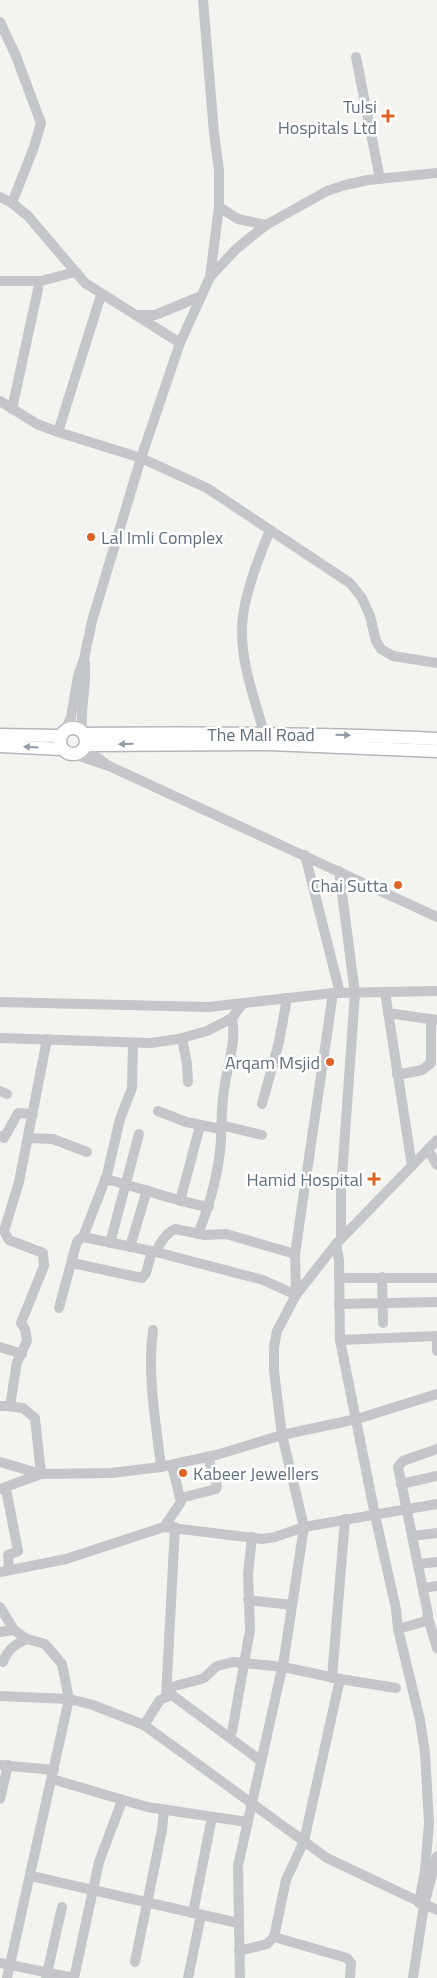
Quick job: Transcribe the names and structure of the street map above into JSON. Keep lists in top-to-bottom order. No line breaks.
{"streets":{"main road":["The Mall Road"]},"places":{"health":["Tulsi Hospitals Ltd","Hamid Hospital"],"other":["Lal Imli Complex","Chai Sutta","Arqam Msjid","Kabeer Jewellers"]}}
